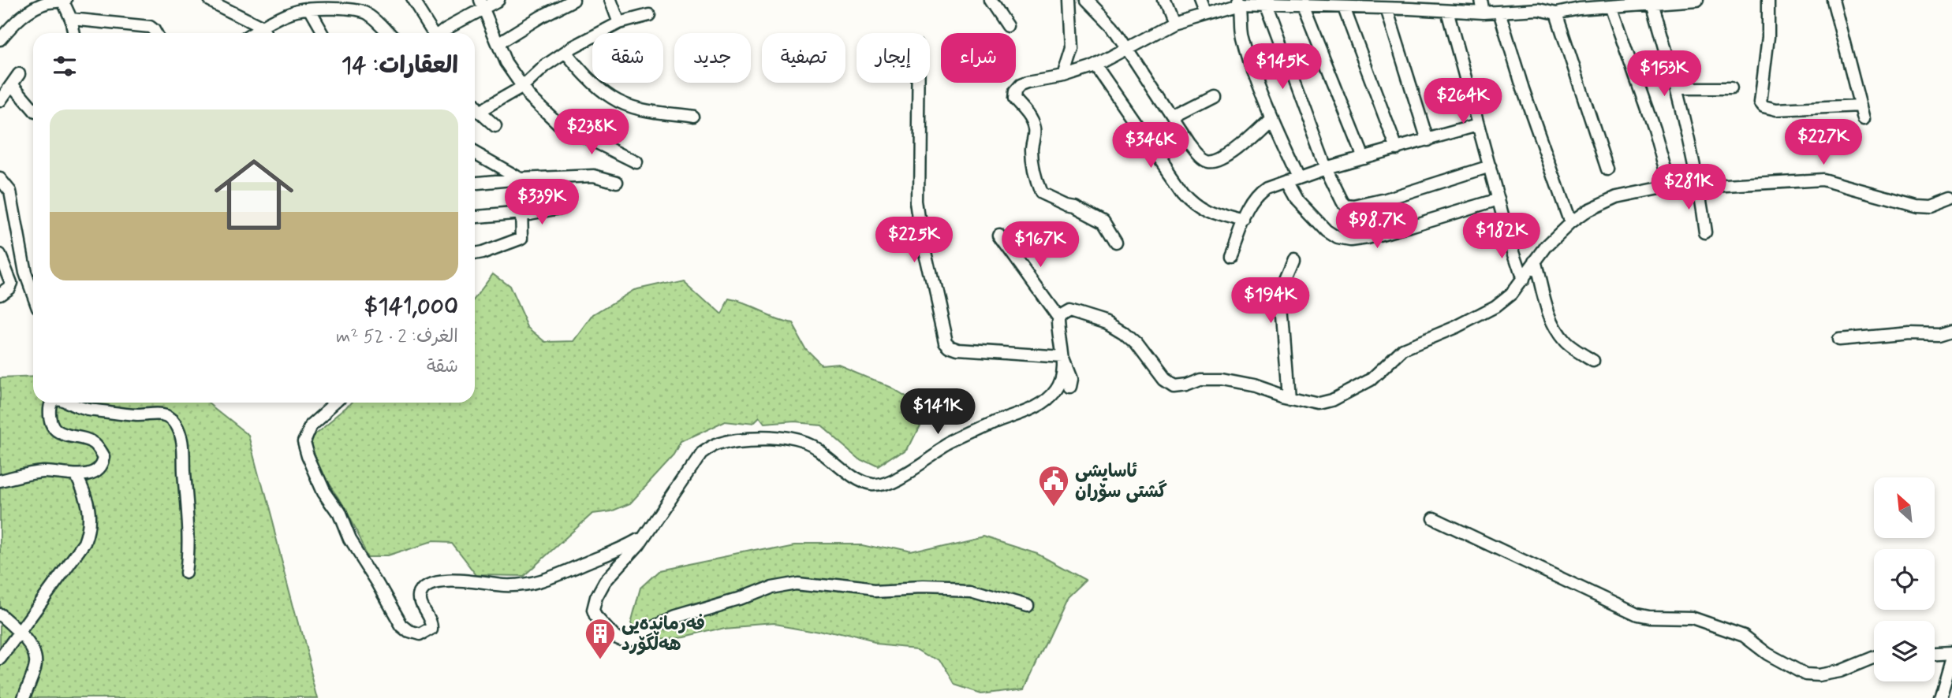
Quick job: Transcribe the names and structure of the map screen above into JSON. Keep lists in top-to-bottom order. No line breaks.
{"places":{"public building":["ئاسایشی گشتی سۆران"],"building":["فەرماندەیی هەڵگۆرد"]},"north":"top left","page":{"chip":["شراء","إيجار","تصفية","جديد","شقة"],"heading":"العقارات: 14","price":["$145K","$153K","$264K","$238K","$227K","$346K","$281K","$339K","$98.7K","$182K","$225K","$167K","$194K","$141K"],"list":[{"name":"$141,000","note":"الغرف: 2 · 52 m² · شقة"}]}}
